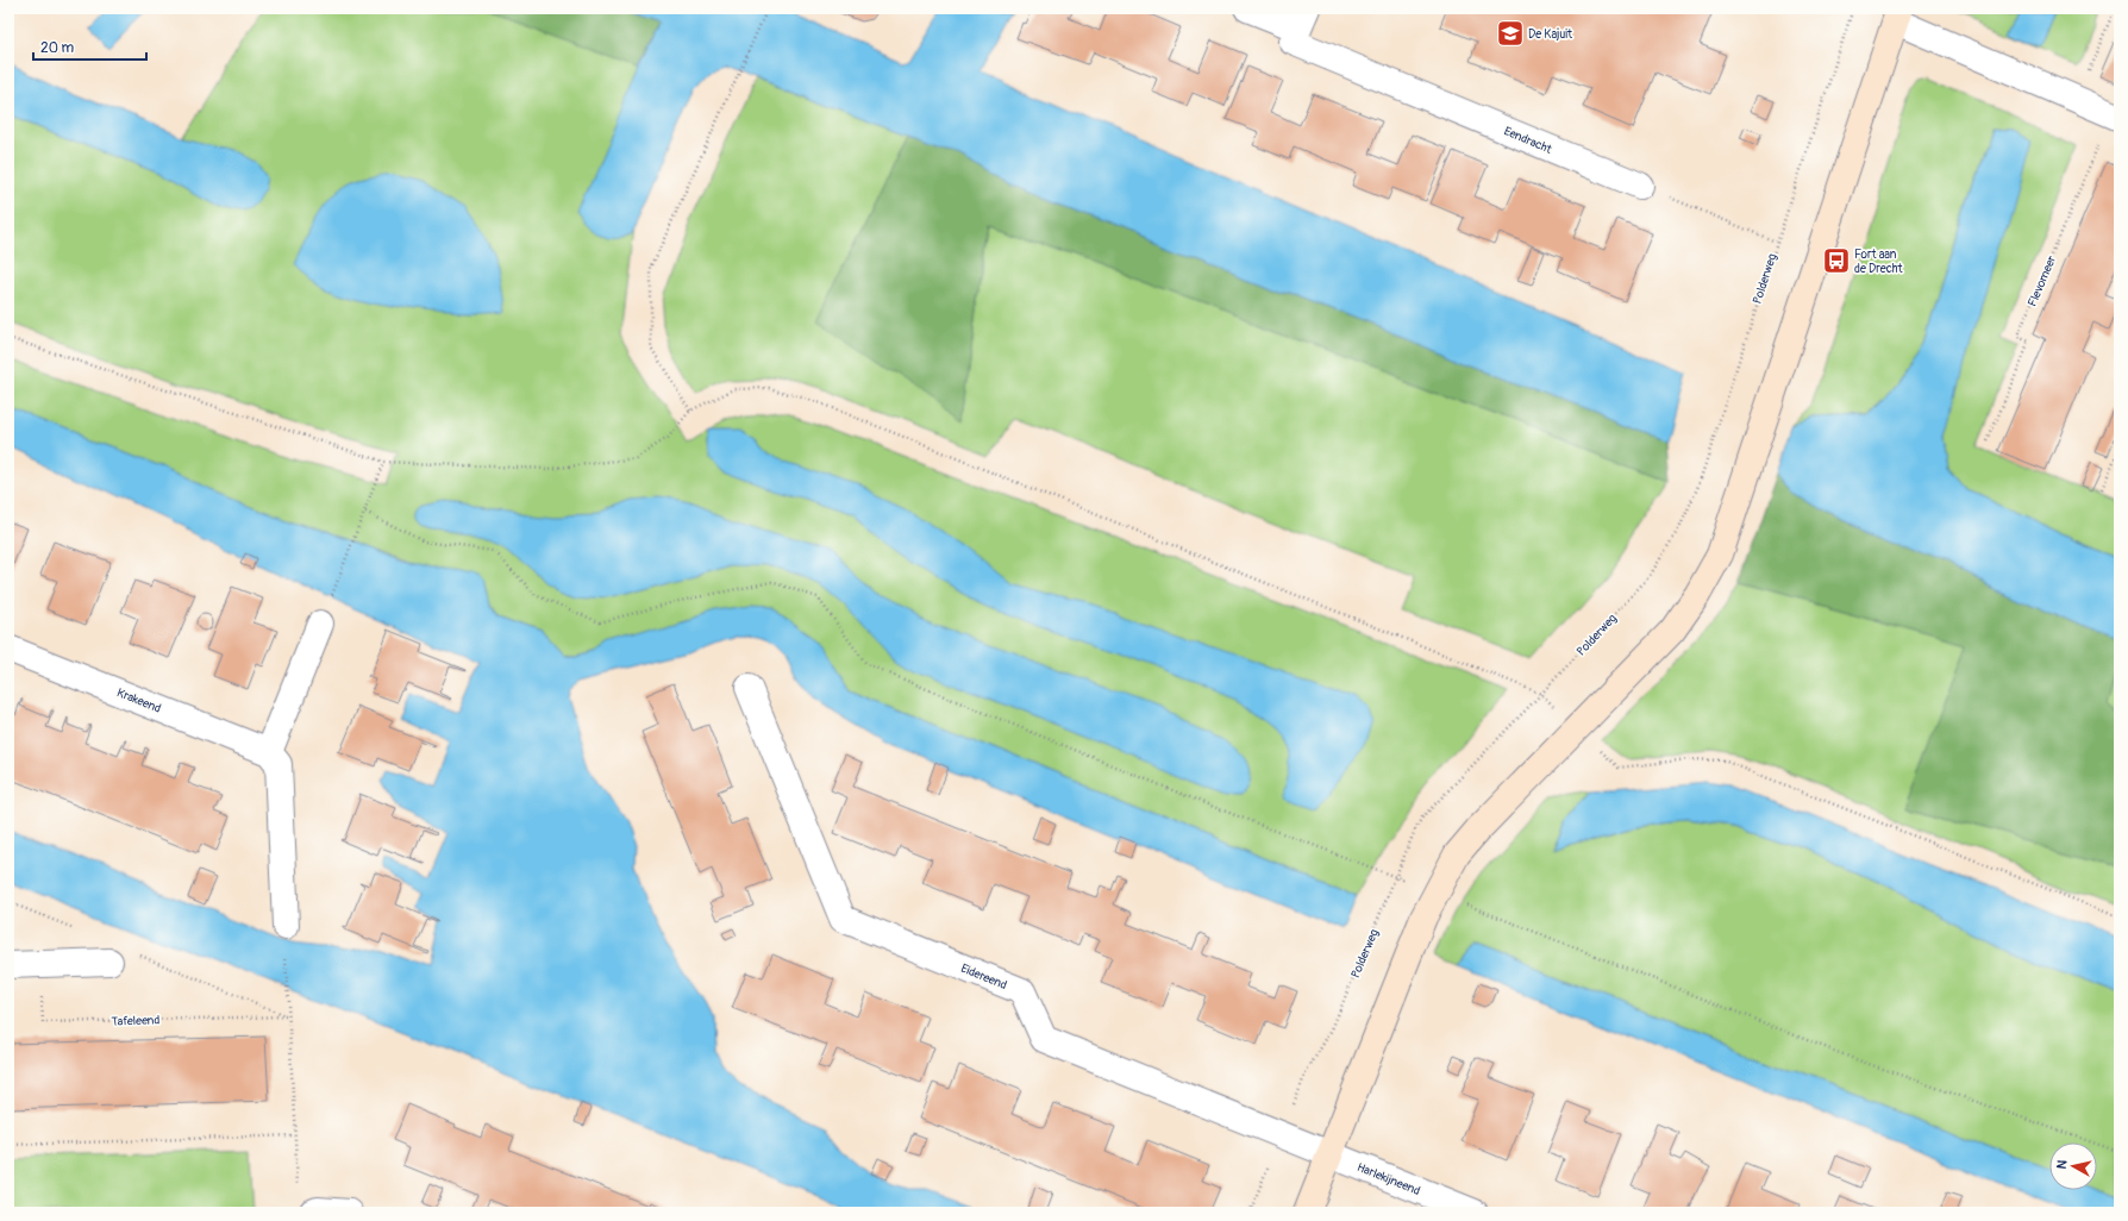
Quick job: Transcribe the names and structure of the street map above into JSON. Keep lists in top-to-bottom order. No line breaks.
{"streets":{"street":["Eendracht","Krakeend","Eidereend","Harlekijneend"],"path":["Polderweg","Flevomeer","Tafeleend"]},"crossings":[["Polderweg","Eidereend"],["Eidereend","Harlekijneend"]],"places":{"school or university":["De Kajuit"],"bus stop":["Fort aan de Drecht"]},"scale_bar":"20 m","north":"left"}
